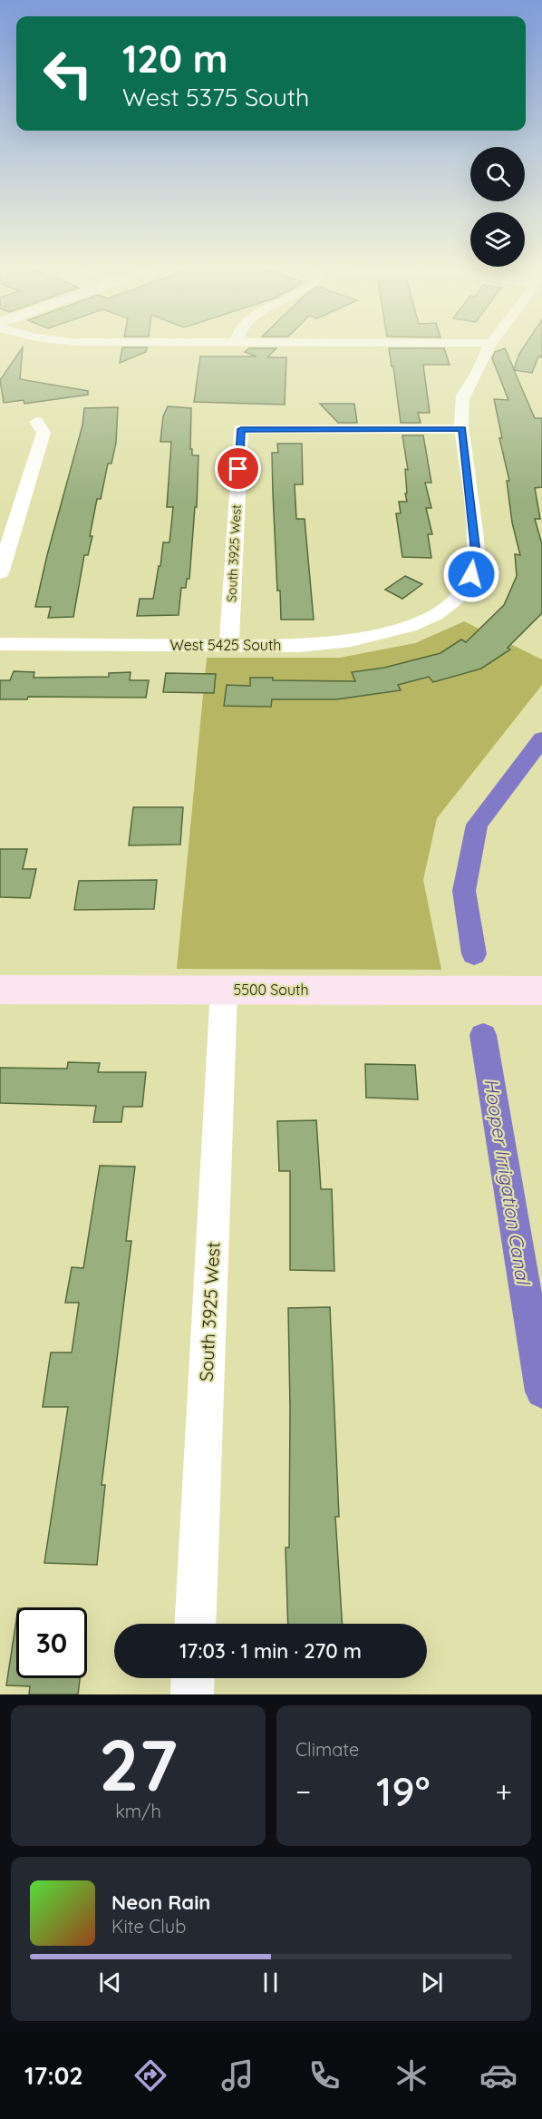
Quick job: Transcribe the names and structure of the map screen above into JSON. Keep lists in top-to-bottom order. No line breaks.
{"streets":{"main road":["5500 South"],"street":["South 3925 West","West 5425 South"]},"crossings":[["South 3925 West","West 5425 South"],["South 3925 West","5500 South"]],"water":["Hooper Irrigation Canal"],"page":{"turn":["120 m","West 5375 South"],"limit":"30","trip":"17:03 · 1 min · 270 m","tile":[["27","km/h"],"Climate"],"heat":["−","19°","+"],"song":["Neon Rain","Kite Club"],"tabs":"17:02"}}
